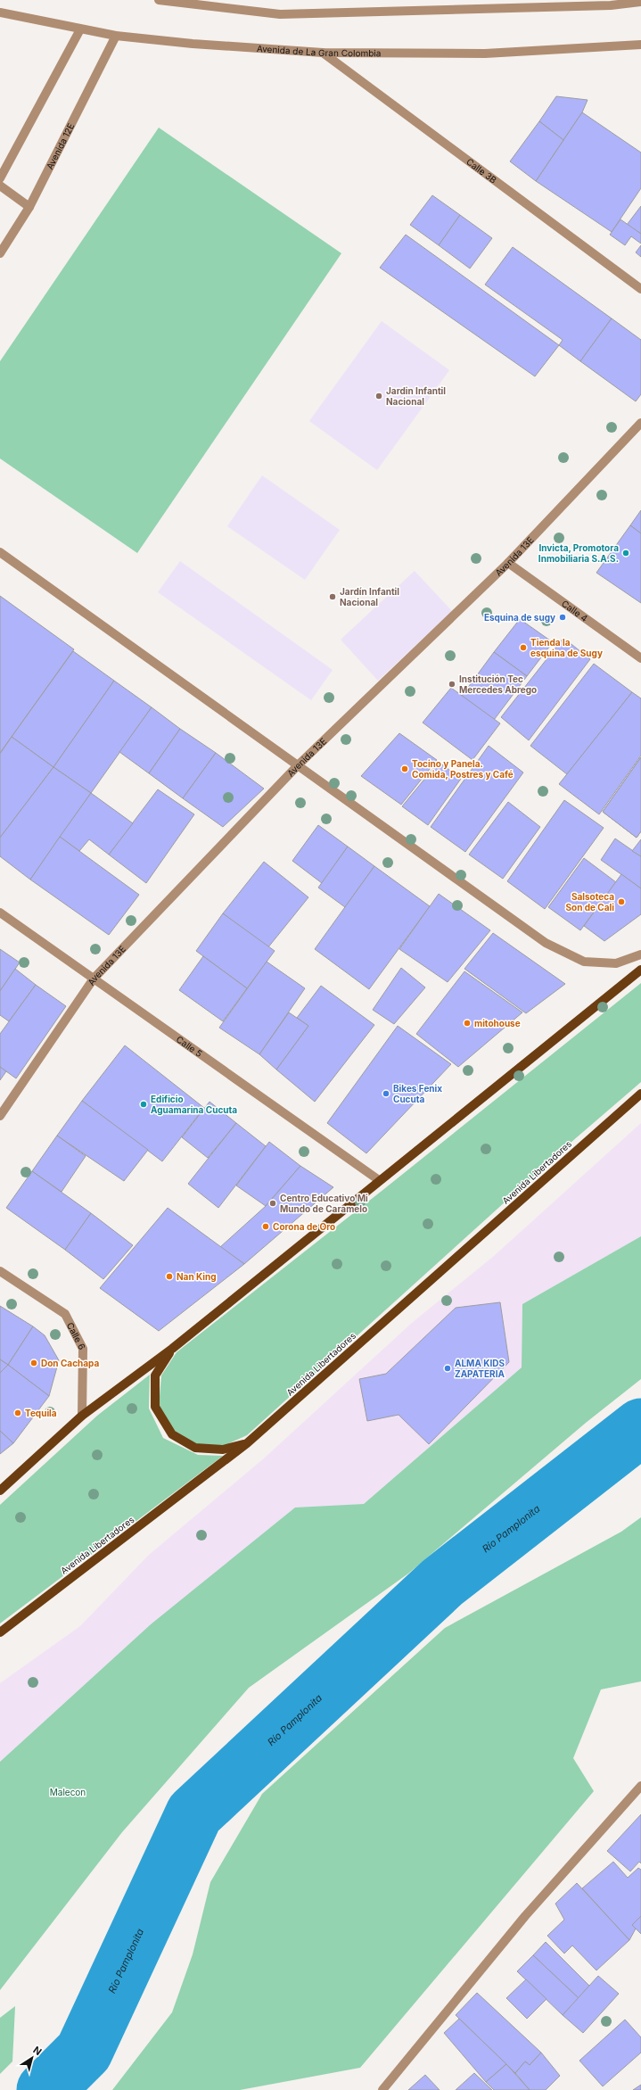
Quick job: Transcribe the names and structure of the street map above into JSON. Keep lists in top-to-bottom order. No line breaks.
{"streets":{"main road":["Avenida Libertadores"],"street":["Avenida de La Gran Colombia","Avenida 12E","Calle 3B","Avenida 13E","Calle 4","Calle 5","Calle 6"]},"crossings":[["Avenida de La Gran Colombia","Avenida 12E"],["Avenida de La Gran Colombia","Calle 3B"],["Avenida 13E","Calle 4"],["Avenida 13E","Calle 5"]],"water":["Río Pamplonita"],"parks":["Malecon"],"places":["Jardin Infantil Nacional","Invicta, Promotora Inmobiliaria S.A.S.","Jardín Infantil Nacional","Esquina de sugy","Tienda la esquina de Sugy","Institución Tec Mercedes Abrego","Tocino y Panela. Comida, Postres y Café","Salsoteca Son de Cali","mitohouse","Bikes Fenix Cucuta","Edificio Aguamarina Cucuta","Centro Educativo Mi Mundo de Caramelo","Corona de Oro","Nan King","Don Cachapa","ALMA KIDS ZAPATERIA","Tequila"],"north":"top right"}
